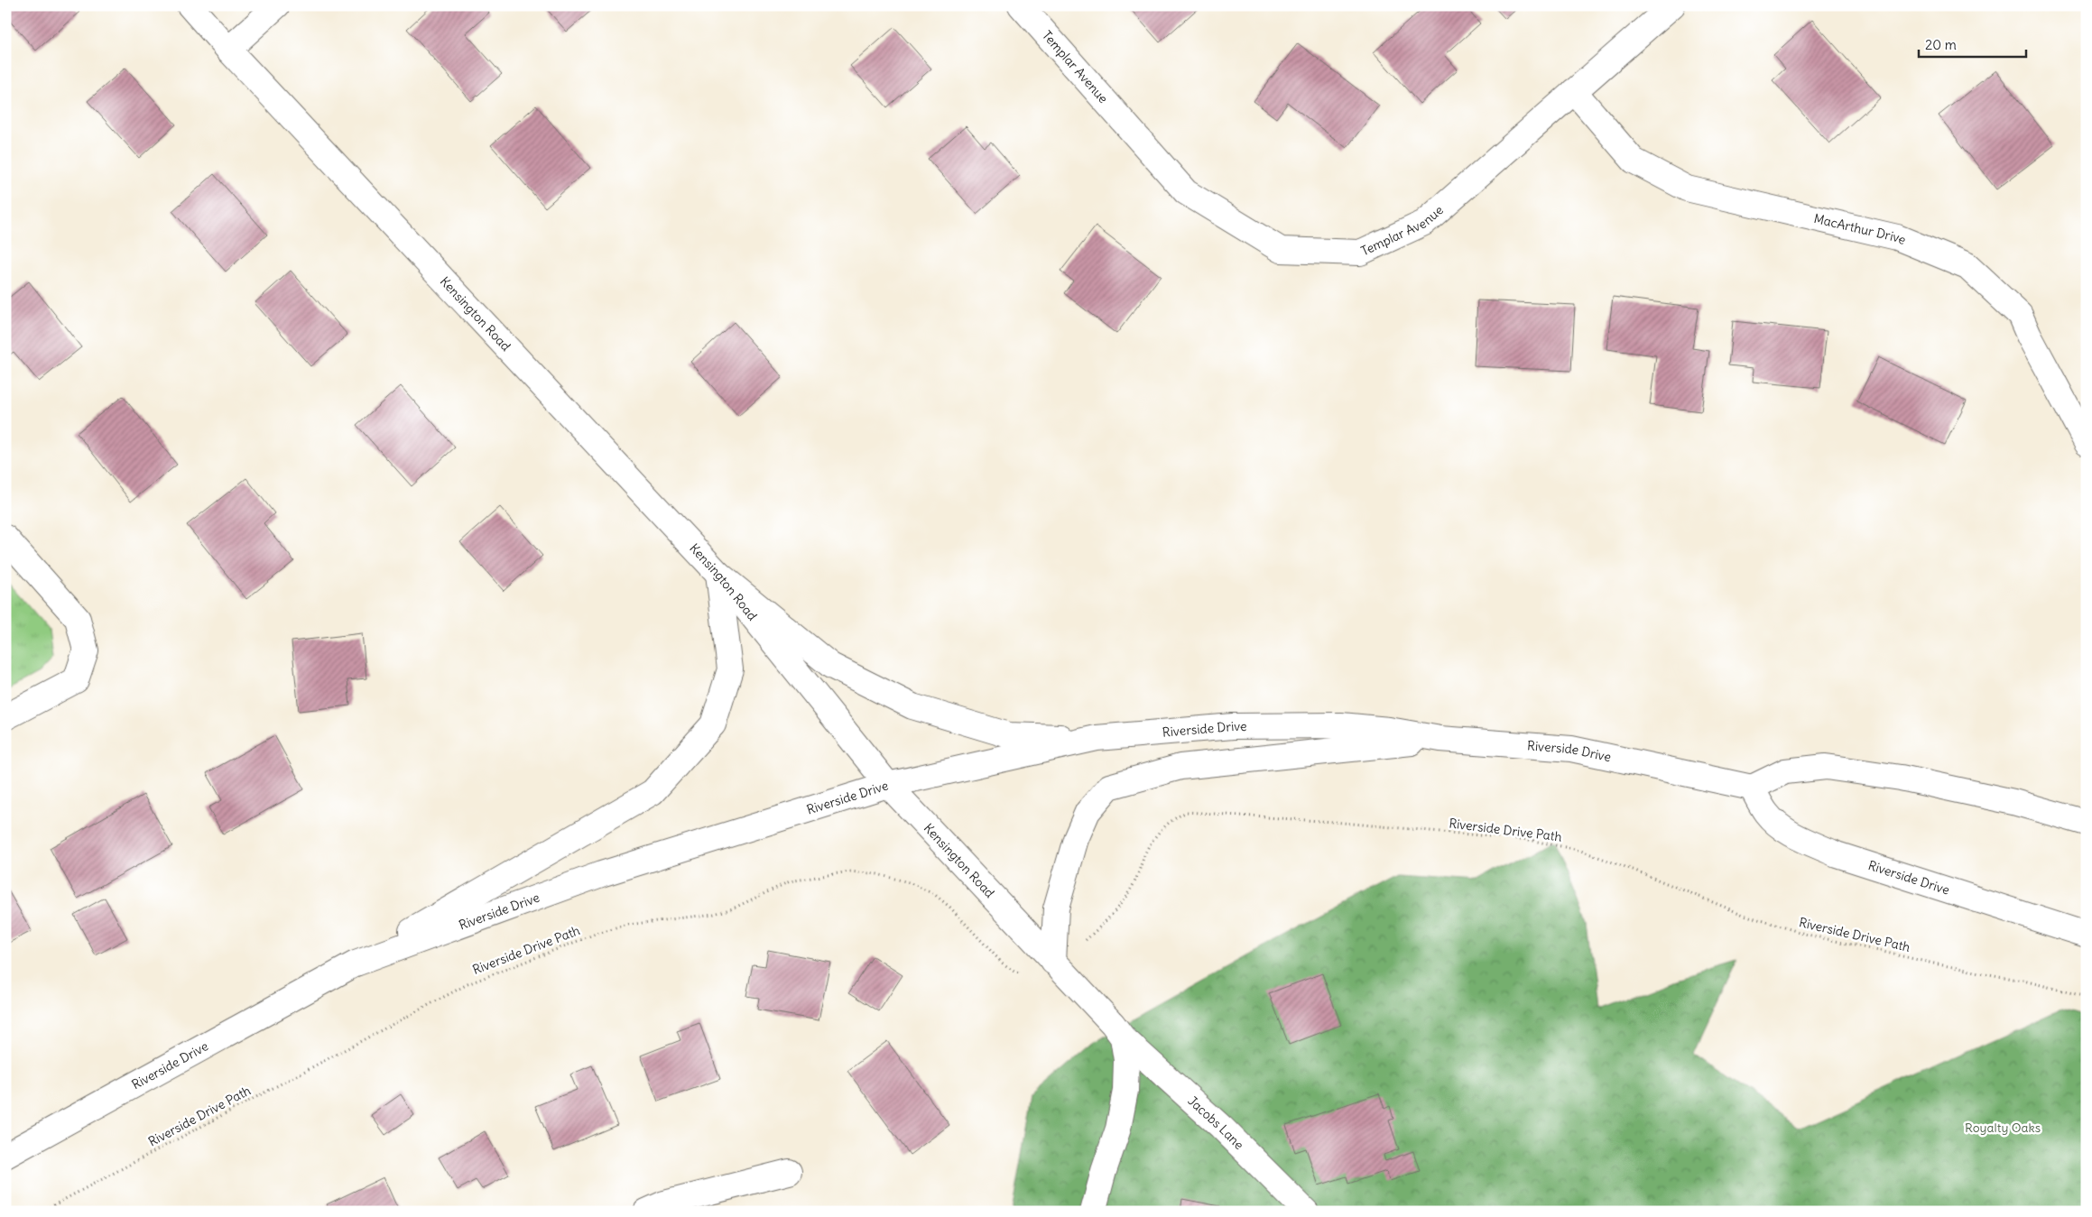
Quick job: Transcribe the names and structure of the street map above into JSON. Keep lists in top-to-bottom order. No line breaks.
{"streets":{"main road":["Templar Avenue","MacArthur Drive","Kensington Road","Riverside Drive","Jacobs Lane"],"path":["Riverside Drive Path"]},"crossings":[["Templar Avenue","MacArthur Drive"],["Kensington Road","Riverside Drive"],["Kensington Road","Jacobs Lane"]],"parks":["Royalty Oaks"],"scale_bar":"20 m"}
